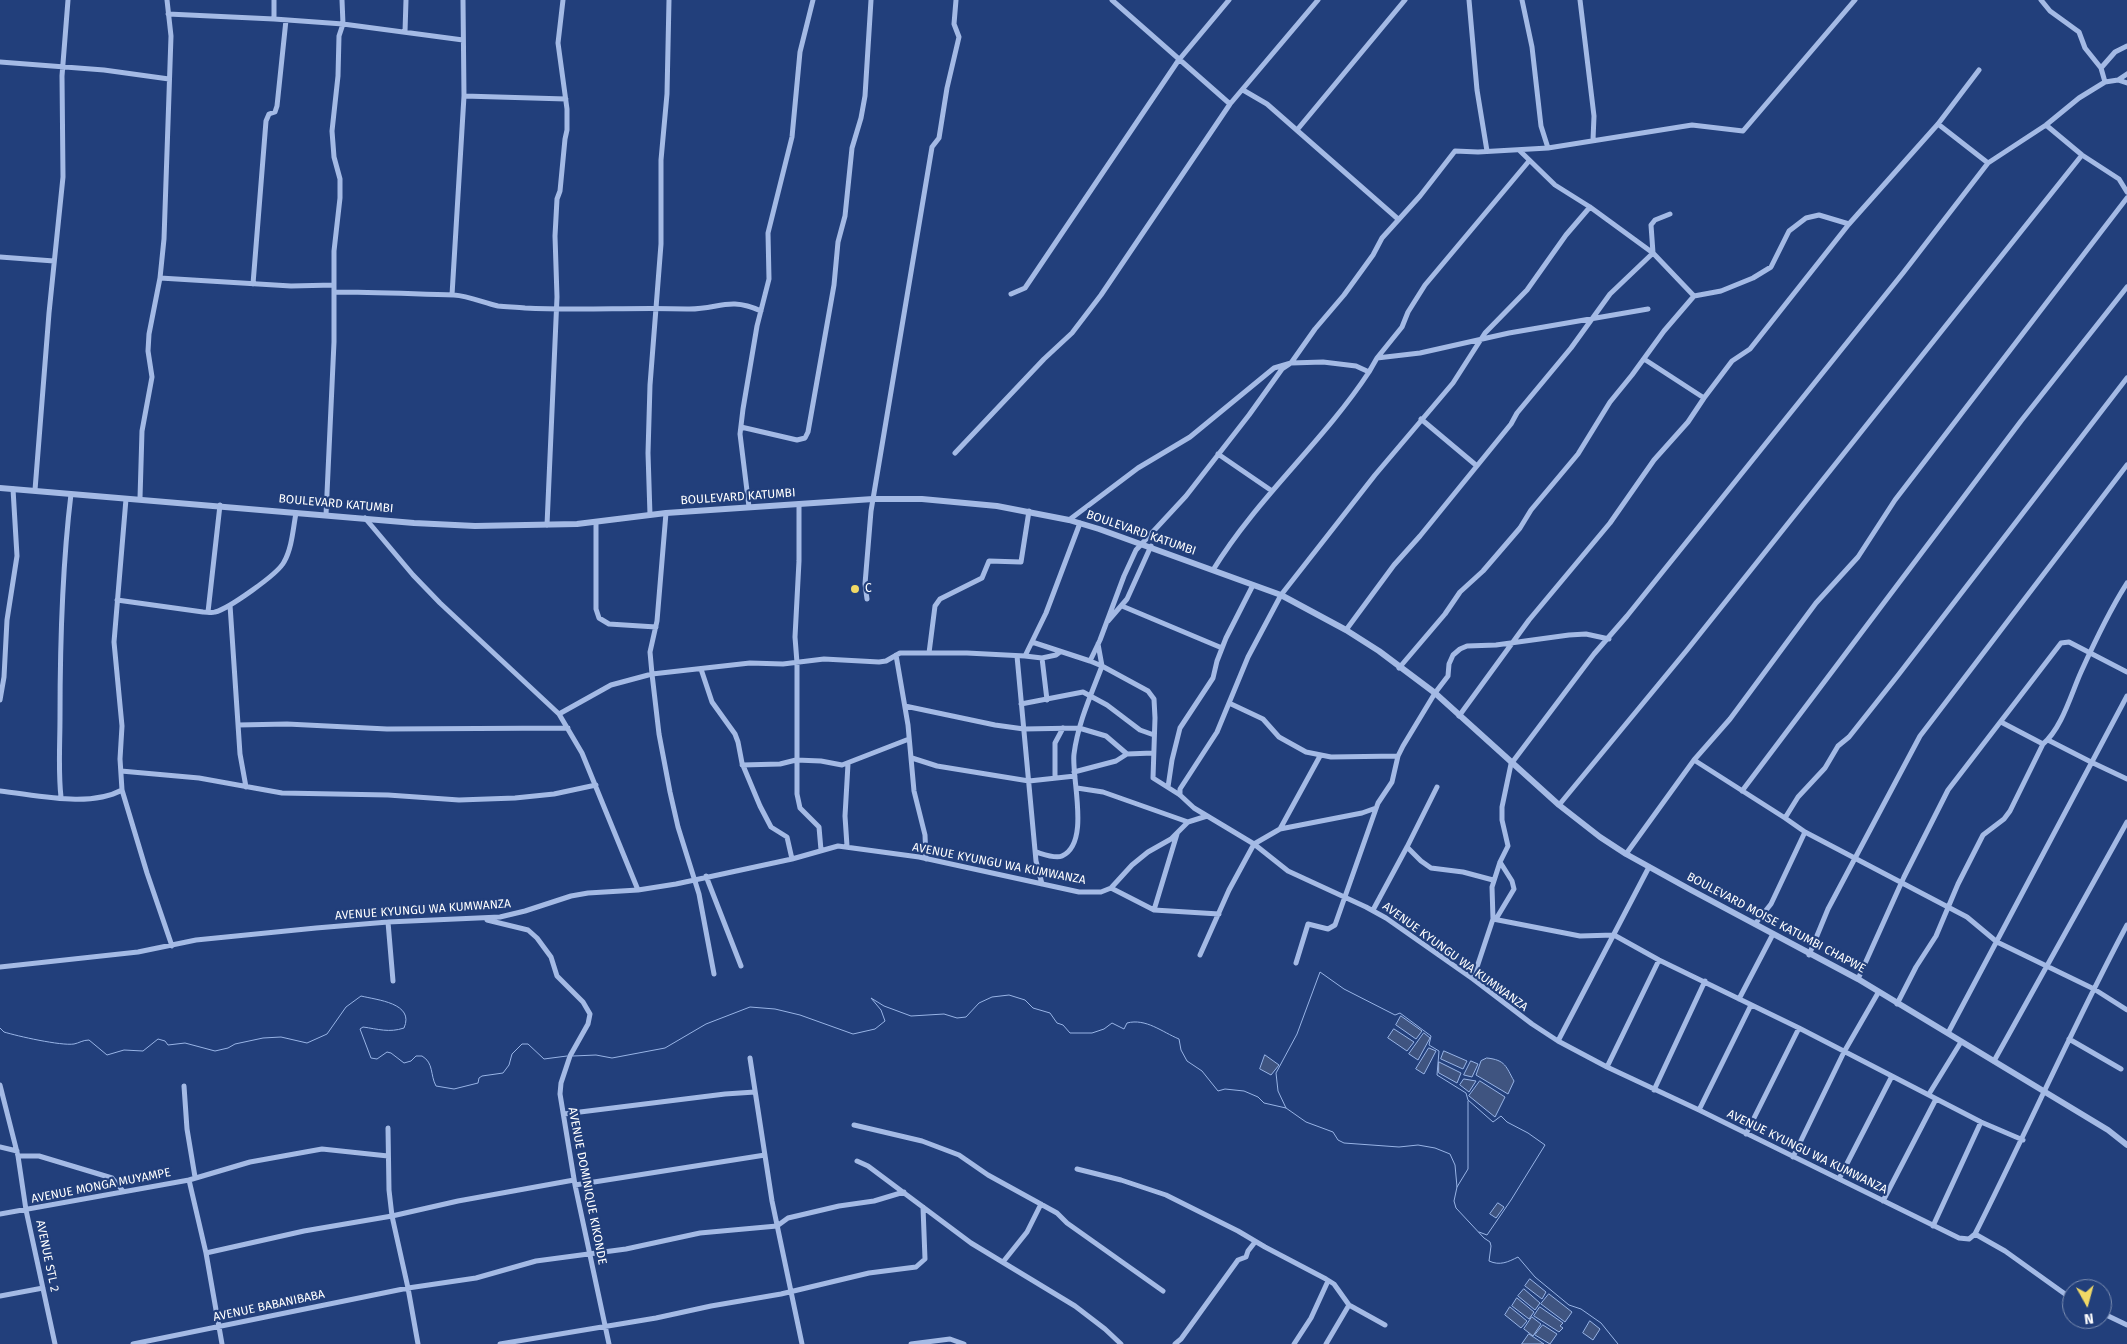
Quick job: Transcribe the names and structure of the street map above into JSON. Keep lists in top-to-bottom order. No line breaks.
{"streets":{"street":["BOULEVARD KATUMBI","AVENUE KYUNGU WA KUMWANZA","BOULEVARD MOISE KATUMBI CHAPWE","AVENUE MONGA MUYAMPE","AVENUE DOMINIQUE KIKONDE","AVENUE STL 2","AVENUE BABANIBABA"]},"crossings":[["BOULEVARD KATUMBI","BOULEVARD MOISE KATUMBI CHAPWE"],["AVENUE KYUNGU WA KUMWANZA","AVENUE DOMINIQUE KIKONDE"],["AVENUE MONGA MUYAMPE","AVENUE STL 2"],["AVENUE MONGA MUYAMPE","AVENUE BABANIBABA"],["AVENUE DOMINIQUE KIKONDE","AVENUE BABANIBABA"]],"places":["C"],"north":"bottom"}
